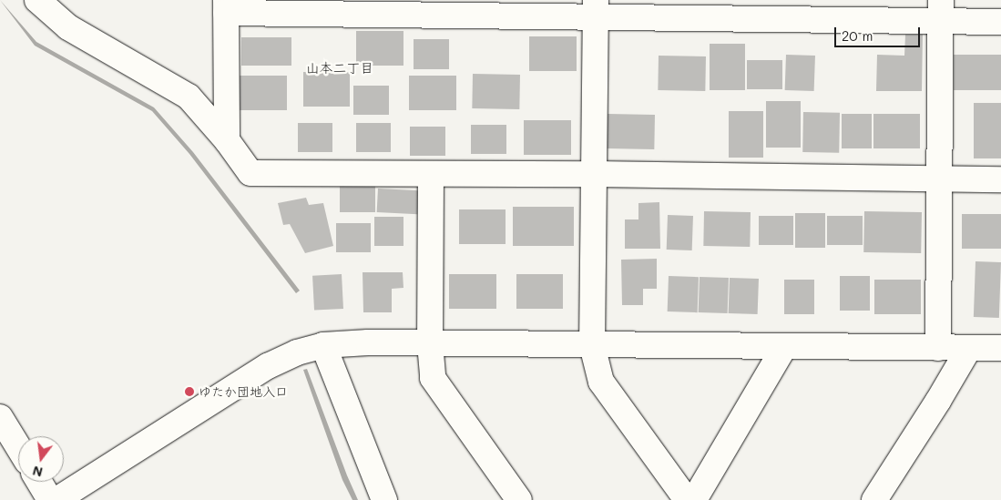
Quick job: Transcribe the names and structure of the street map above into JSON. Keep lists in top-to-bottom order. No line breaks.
{"districts":["山本二丁目"],"places":["ゆたか団地入口"],"scale_bar":"20 m","north":"bottom"}
